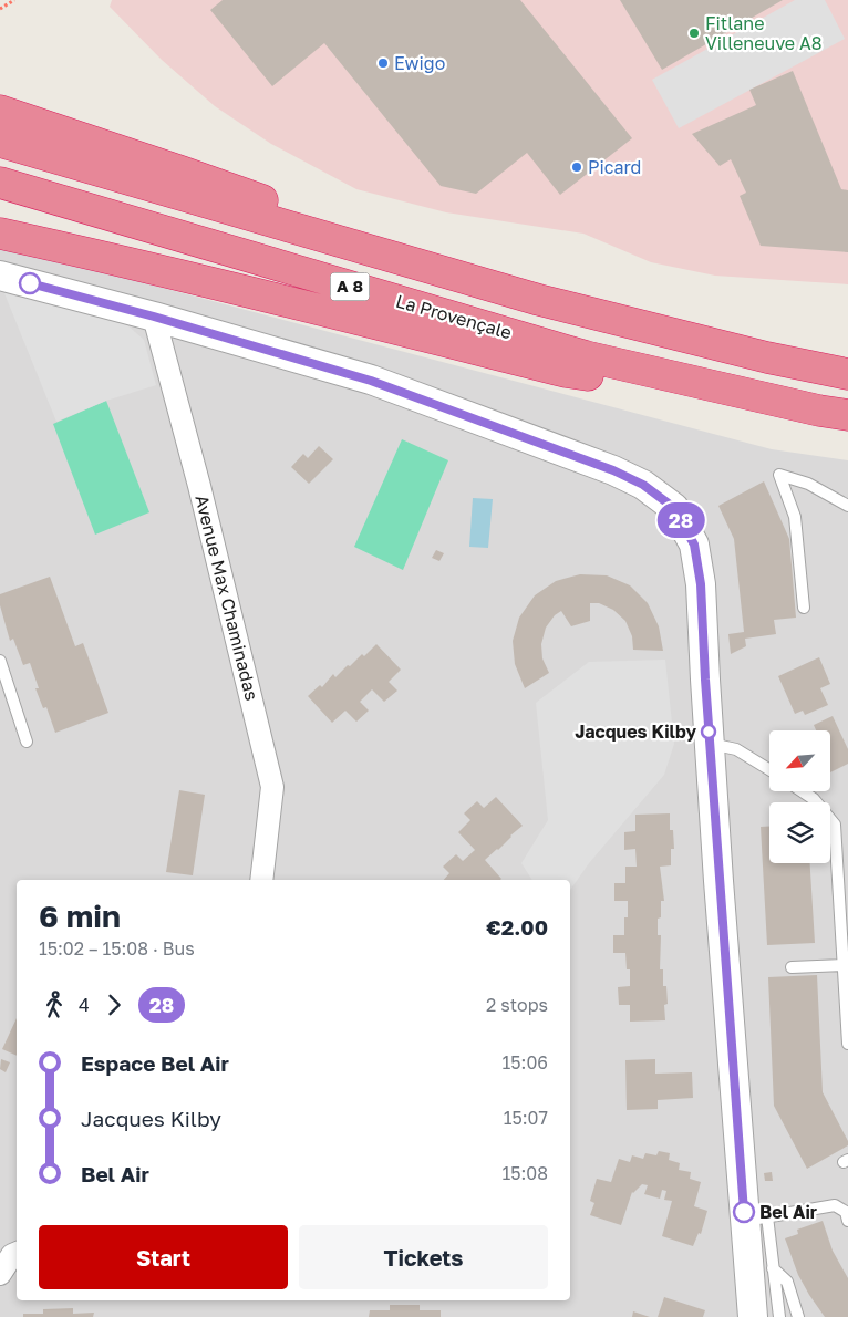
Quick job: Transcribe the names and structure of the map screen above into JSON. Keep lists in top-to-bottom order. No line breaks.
{"streets":{"highway":["A 8","La Provençale"],"street":["Avenue Max Chaminadas"]},"places":["Fitlane Villeneuve A8","Ewigo","Picard","Jacques Kilby","Bel Air"],"lines":["bus line 28"],"north":"bottom left","page":{"on_map":"28","heading":["6 min","15:02 – 15:08 · Bus","€2.00"],"legs":["4","28","2 stops"],"list":[{"name":"Espace Bel Air","value":"15:06"},{"name":"Jacques Kilby","value":"15:07"},{"name":"Bel Air","value":"15:08"}],"buttons":["Start","Tickets"]}}
